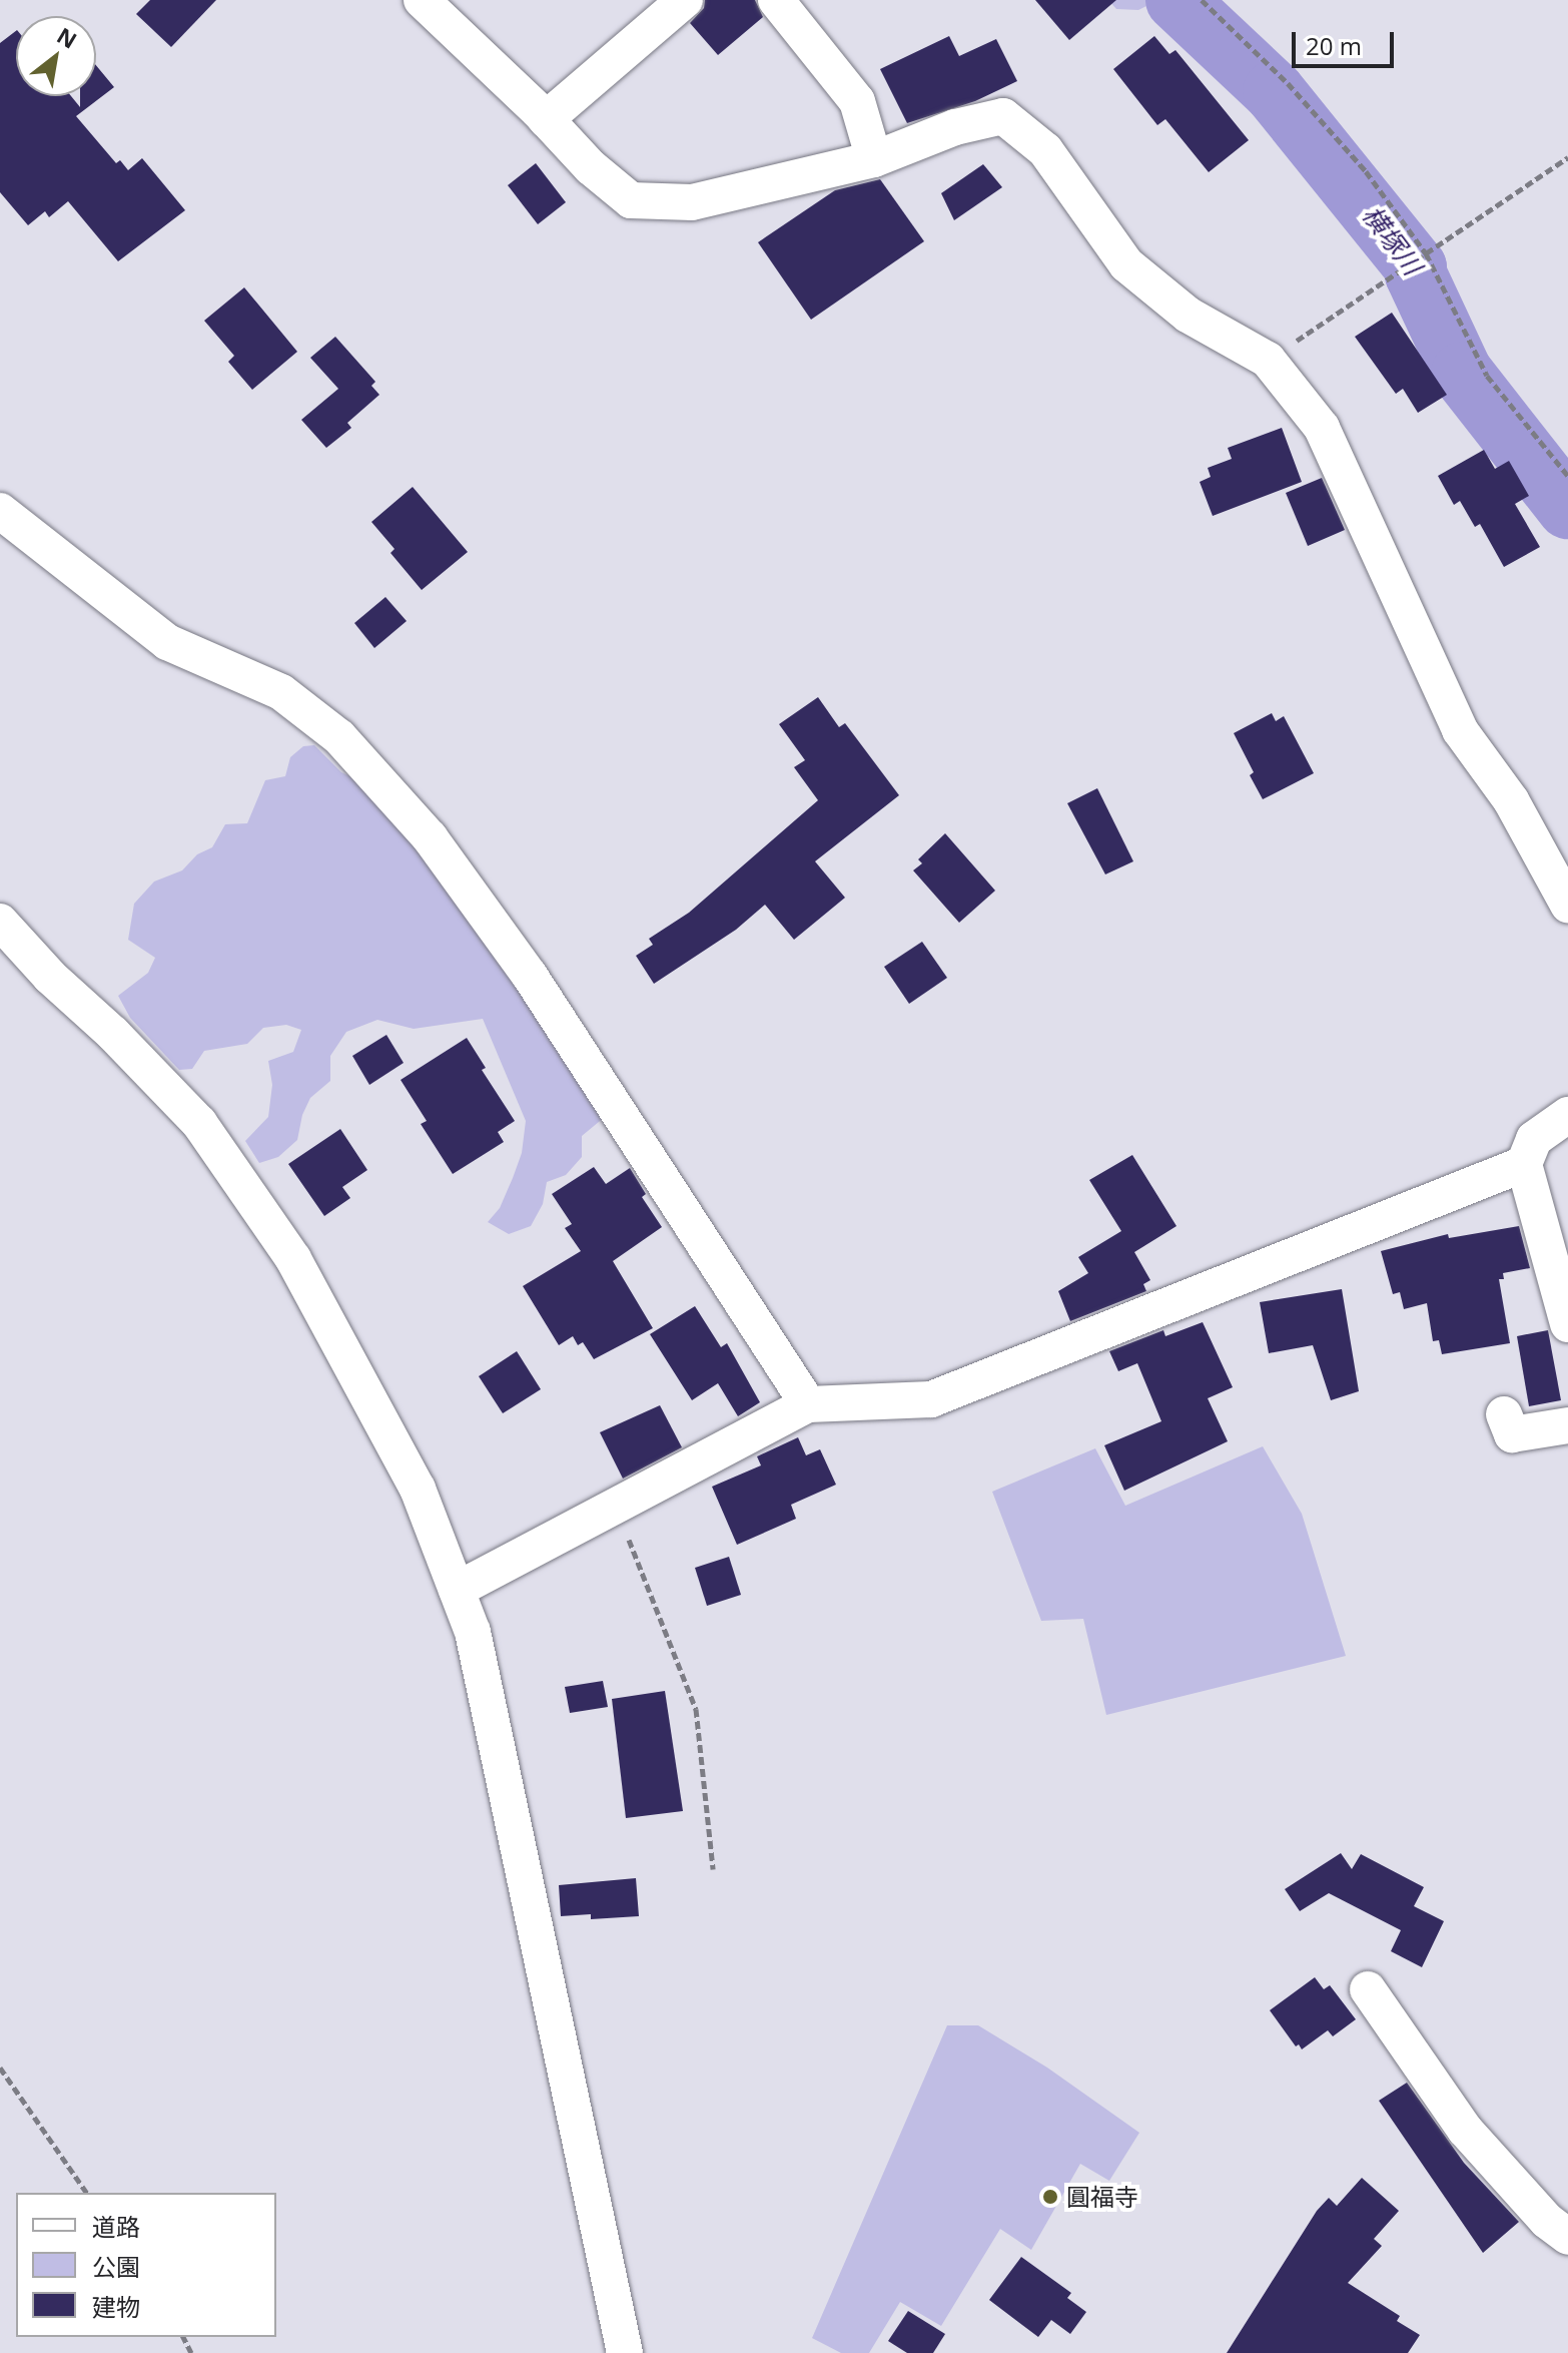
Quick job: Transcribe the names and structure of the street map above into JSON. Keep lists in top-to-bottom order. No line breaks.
{"water":["横塚川"],"places":["圓福寺"],"legend":["道路","公園","建物"],"scale_bar":"20 m","north":"top right"}
